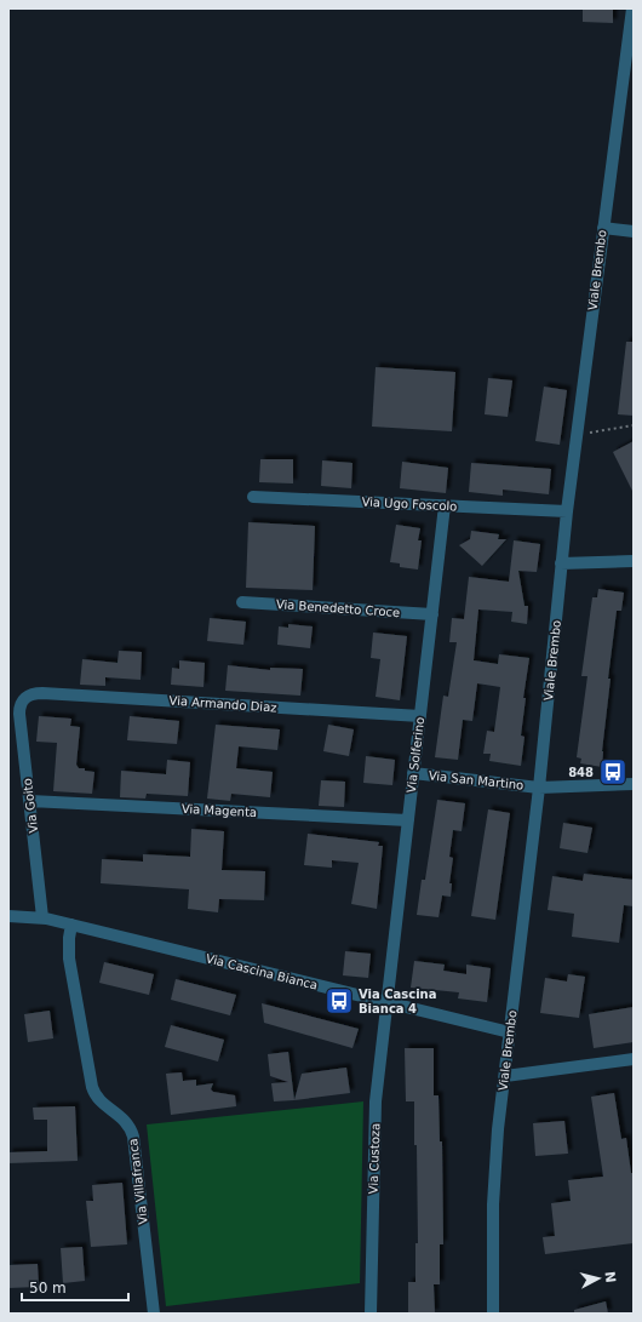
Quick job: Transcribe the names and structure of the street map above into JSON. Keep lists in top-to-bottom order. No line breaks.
{"streets":{"street":["Viale Brembo","Via Ugo Foscolo","Via Benedetto Croce","Via Armando Diaz","Via Solferino","Via San Martino","Via Goito","Via Magenta","Via Cascina Bianca","Via Custoza","Via Villafranca"]},"crossings":[["Viale Brembo","Via Ugo Foscolo"],["Viale Brembo","Via San Martino"],["Viale Brembo","Via Cascina Bianca"],["Via Ugo Foscolo","Via Solferino"],["Via Benedetto Croce","Via Solferino"],["Via Armando Diaz","Via Solferino"],["Via Armando Diaz","Via Goito"],["Via Solferino","Via San Martino"],["Via Solferino","Via Magenta"],["Via Solferino","Via Cascina Bianca"],["Via Solferino","Via Custoza"],["Via Goito","Via Magenta"],["Via Goito","Via Cascina Bianca"],["Via Cascina Bianca","Via Custoza"],["Via Cascina Bianca","Via Villafranca"]],"places":{"bus stop":["848","Via Cascina Bianca 4"]},"scale_bar":"50 m","north":"right"}
